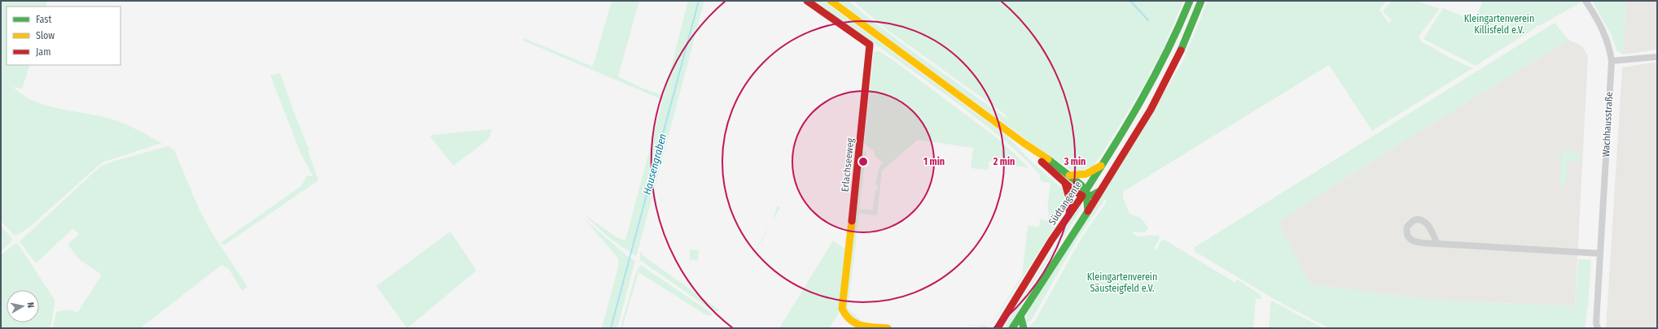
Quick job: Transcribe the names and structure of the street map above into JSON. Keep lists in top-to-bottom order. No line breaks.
{"streets":{"main road":["Erlachseeweg","Südtangente"],"street":["Wachhausstraße"]},"water":["Hausengraben"],"parks":["Kleingartenverein Killisfeld e.V.","Kleingartenverein Säusteigfeld e.V."],"legend":["Fast","Slow","Jam"],"north":"right","rings":["1 min","2 min","3 min"]}
